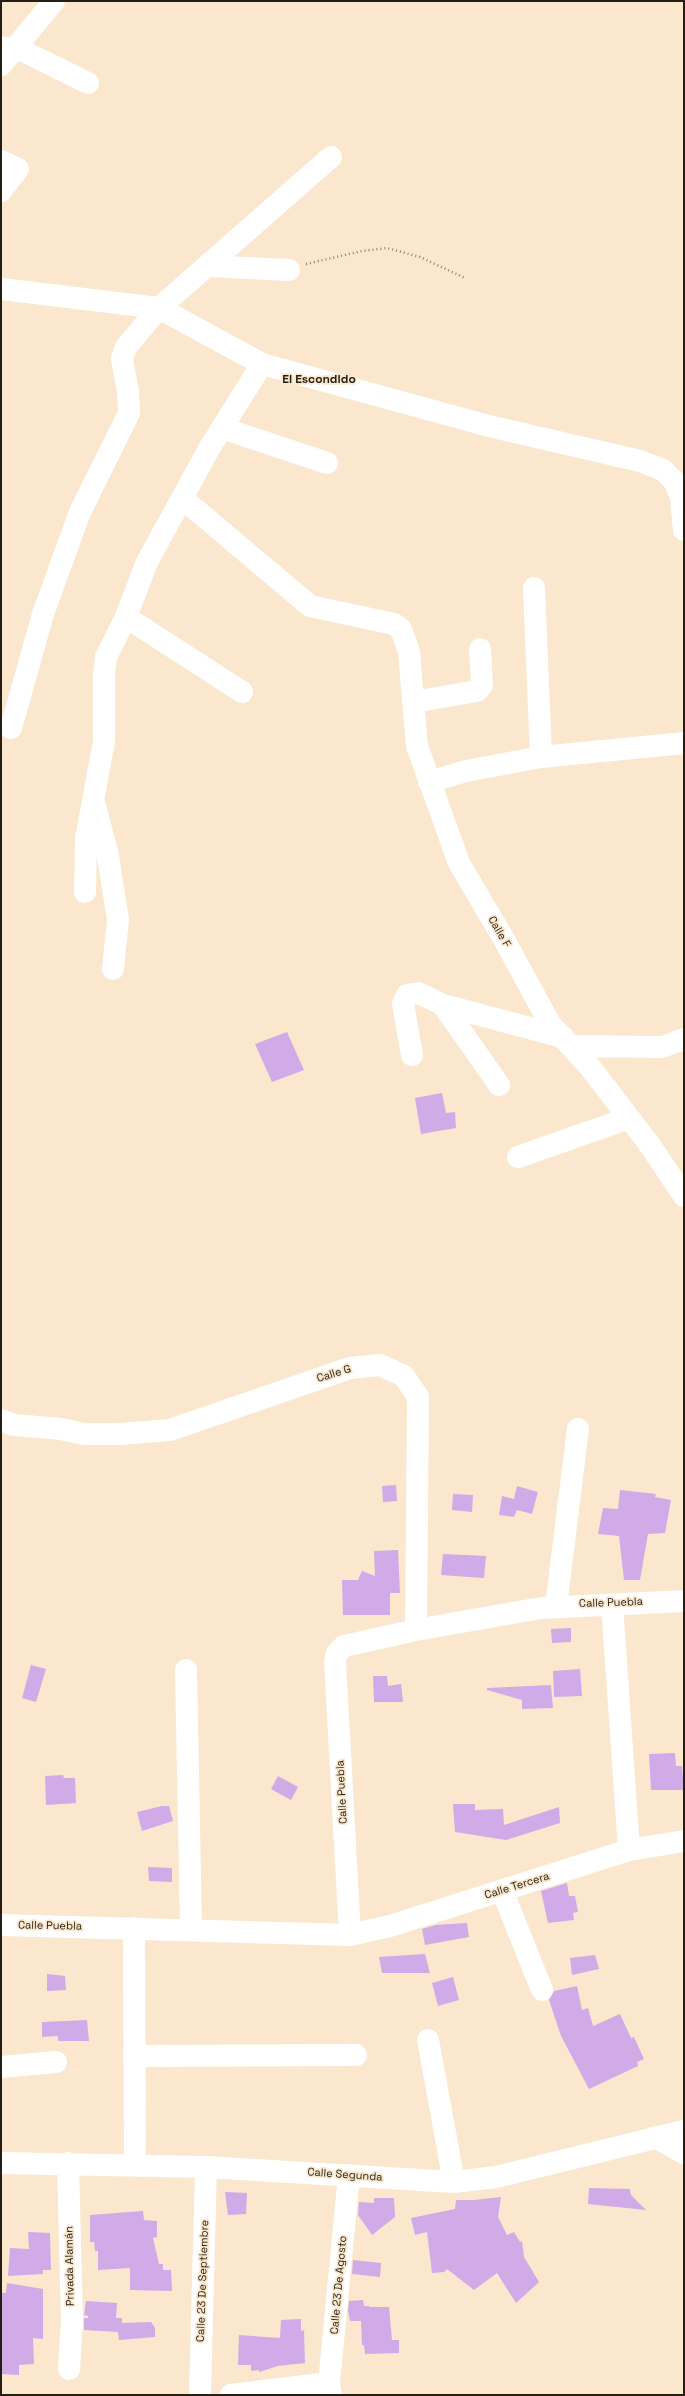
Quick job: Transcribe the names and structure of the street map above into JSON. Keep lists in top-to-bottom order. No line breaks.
{"streets":{"street":["Calle F","Calle G","Calle Puebla","Calle Tercera","Calle Segunda","Privada Alamán","Calle 23 De Septiembre","Calle 23 De Agosto"]},"crossings":[["Calle G","Calle Puebla"],["Calle Puebla","Calle Tercera"],["Calle Segunda","Privada Alamán"],["Calle Segunda","Calle 23 De Septiembre"],["Calle Segunda","Calle 23 De Agosto"]],"districts":["El Escondido"]}
